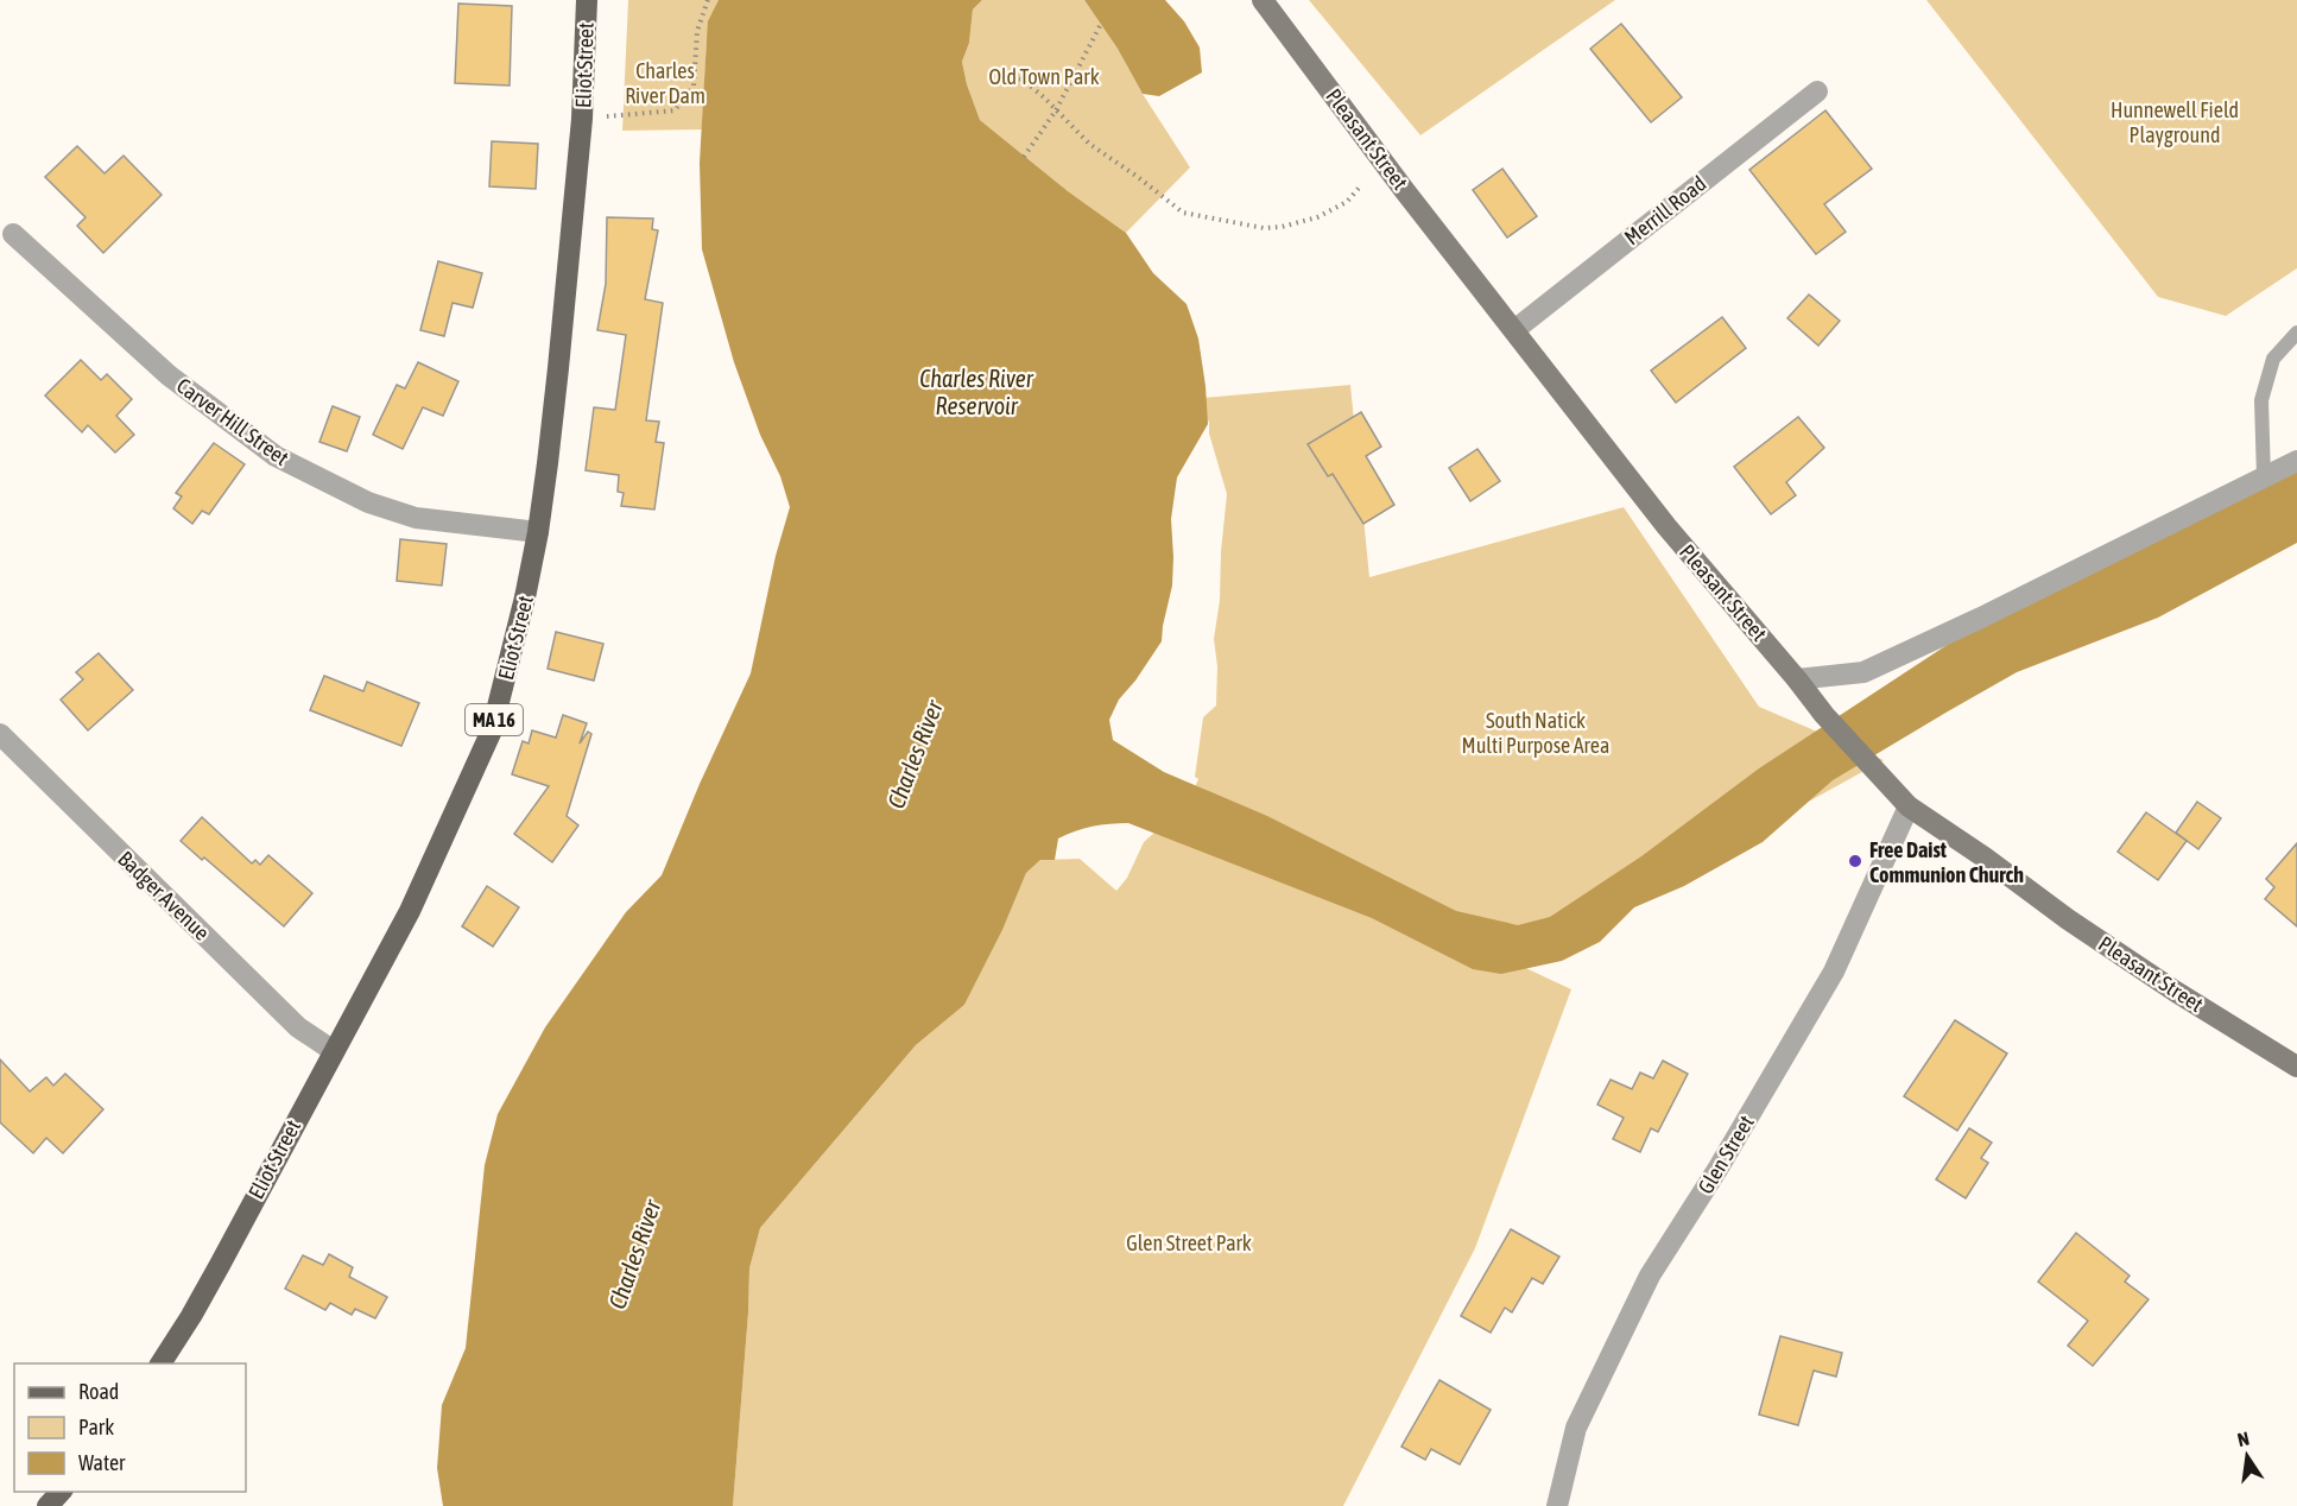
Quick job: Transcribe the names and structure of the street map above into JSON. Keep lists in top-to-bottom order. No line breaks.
{"streets":{"main road":["Eliot Street","Pleasant Street","MA 16"],"street":["Merrill Road","Carver Hill Street","Badger Avenue","Glen Street"]},"crossings":[["Eliot Street","Carver Hill Street"],["Eliot Street","Badger Avenue"],["Pleasant Street","Merrill Road"],["Pleasant Street","Glen Street"]],"water":["Charles River Reservoir","Charles River"],"parks":["Charles River Dam","Old Town Park","Hunnewell Field Playground","South Natick Multi Purpose Area","Glen Street Park"],"places":["Free Daist Communion Church"],"legend":["Road","Park","Water"],"north":"top"}
